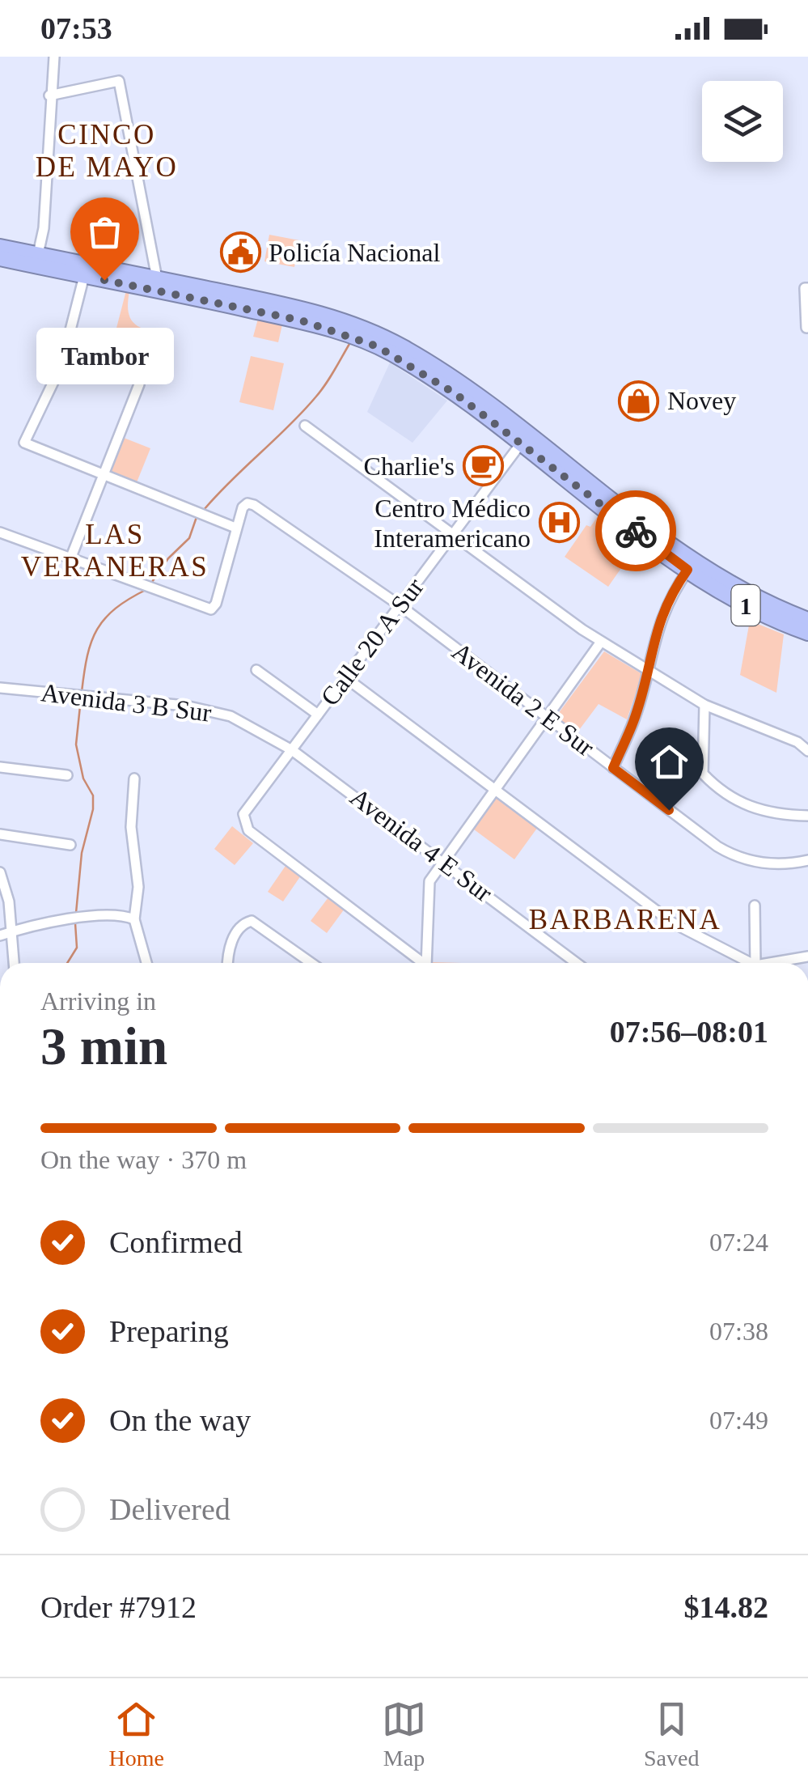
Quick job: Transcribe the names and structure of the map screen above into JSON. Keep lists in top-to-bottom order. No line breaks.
{"streets":{"highway":["1"],"street":["Calle 20 A Sur","Avenida 2 E Sur","Avenida 3 B Sur","Avenida 4 E Sur"]},"crossings":[["1","Calle 20 A Sur"],["Calle 20 A Sur","Avenida 2 E Sur"],["Calle 20 A Sur","Avenida 3 B Sur"],["Calle 20 A Sur","Avenida 4 E Sur"],["Avenida 3 B Sur","Avenida 4 E Sur"]],"districts":["CINCO DE MAYO","LAS VERANERAS","BARBARENA"],"places":{"public building":["Policía Nacional"],"other":["Tambor"],"shop":["Novey"],"cafe":["Charlie's"],"hospital":["Centro Médico Interamericano"]},"page":{"status":"07:53","bubble":"Tambor","heading":["3 min","Arriving in","07:56–08:01"],"panel":["Order #7912","$14.82"],"bar":"On the way · 370 m","list":[["Confirmed","07:24"],["Preparing","07:38"],["On the way","07:49"],"Delivered"],"tabs":["Home","Map","Saved"]}}
